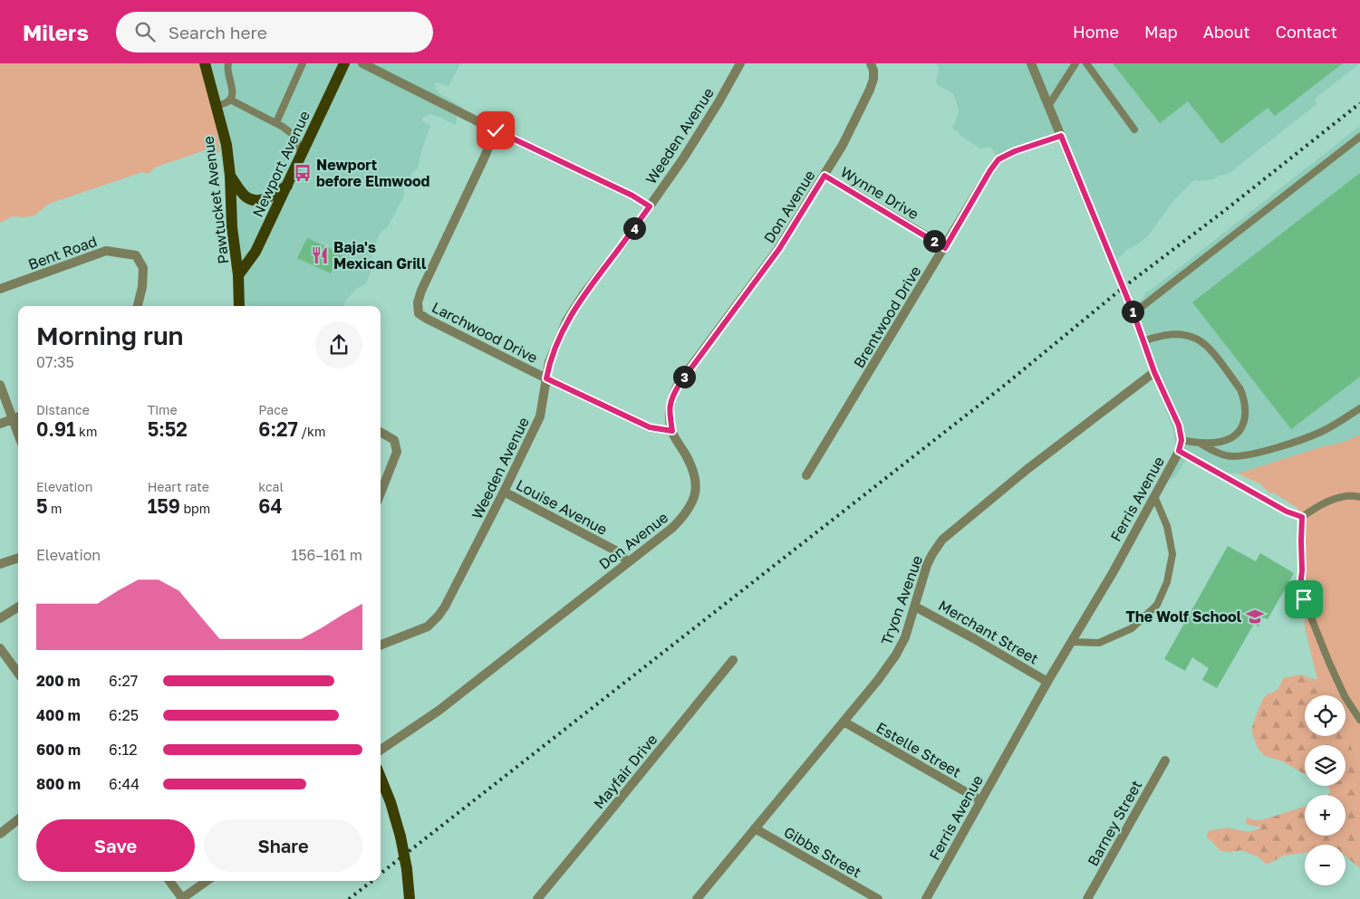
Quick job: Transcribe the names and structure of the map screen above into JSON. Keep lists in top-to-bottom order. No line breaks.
{"streets":{"main road":["Newport Avenue","Pawtucket Avenue"],"street":["Weeden Avenue","Wynne Drive","Don Avenue","Bent Road","Brentwood Drive","Larchwood Drive","Ferris Avenue","Louise Avenue","Tryon Avenue","Merchant Street","Estelle Street","Mayfair Drive","Barney Street","Gibbs Street"]},"crossings":[["Weeden Avenue","Larchwood Drive"],["Weeden Avenue","Louise Avenue"],["Newport Avenue","Pawtucket Avenue"],["Wynne Drive","Don Avenue"],["Wynne Drive","Brentwood Drive"],["Don Avenue","Larchwood Drive"],["Don Avenue","Louise Avenue"],["Brentwood Drive","Ferris Avenue"],["Ferris Avenue","Tryon Avenue"],["Ferris Avenue","Merchant Street"],["Ferris Avenue","Estelle Street"],["Tryon Avenue","Merchant Street"],["Tryon Avenue","Estelle Street"],["Tryon Avenue","Gibbs Street"]],"places":{"bus stop":["Newport before Elmwood"],"restaurant":["Baja's Mexican Grill"],"school or university":["The Wolf School"]},"page":{"header":"Milers","search":"Search here","nav":["Home","Map","About","Contact"],"pins":["4","2","1","3"],"heading":["Morning run","07:35"],"stats":[["Distance","0.91 km"],["Time","5:52"],["Pace","6:27 /km"],["Elevation","5 m"],["Heart rate","159 bpm"],["kcal","64"]],"chart":["Elevation","156–161 m"],"list":[{"name":"200 m","note":"6:27"},{"name":"400 m","note":"6:25"},{"name":"600 m","note":"6:12"},{"name":"800 m","note":"6:44"}],"map_buttons":["+","−"],"buttons":["Save","Share"]}}
